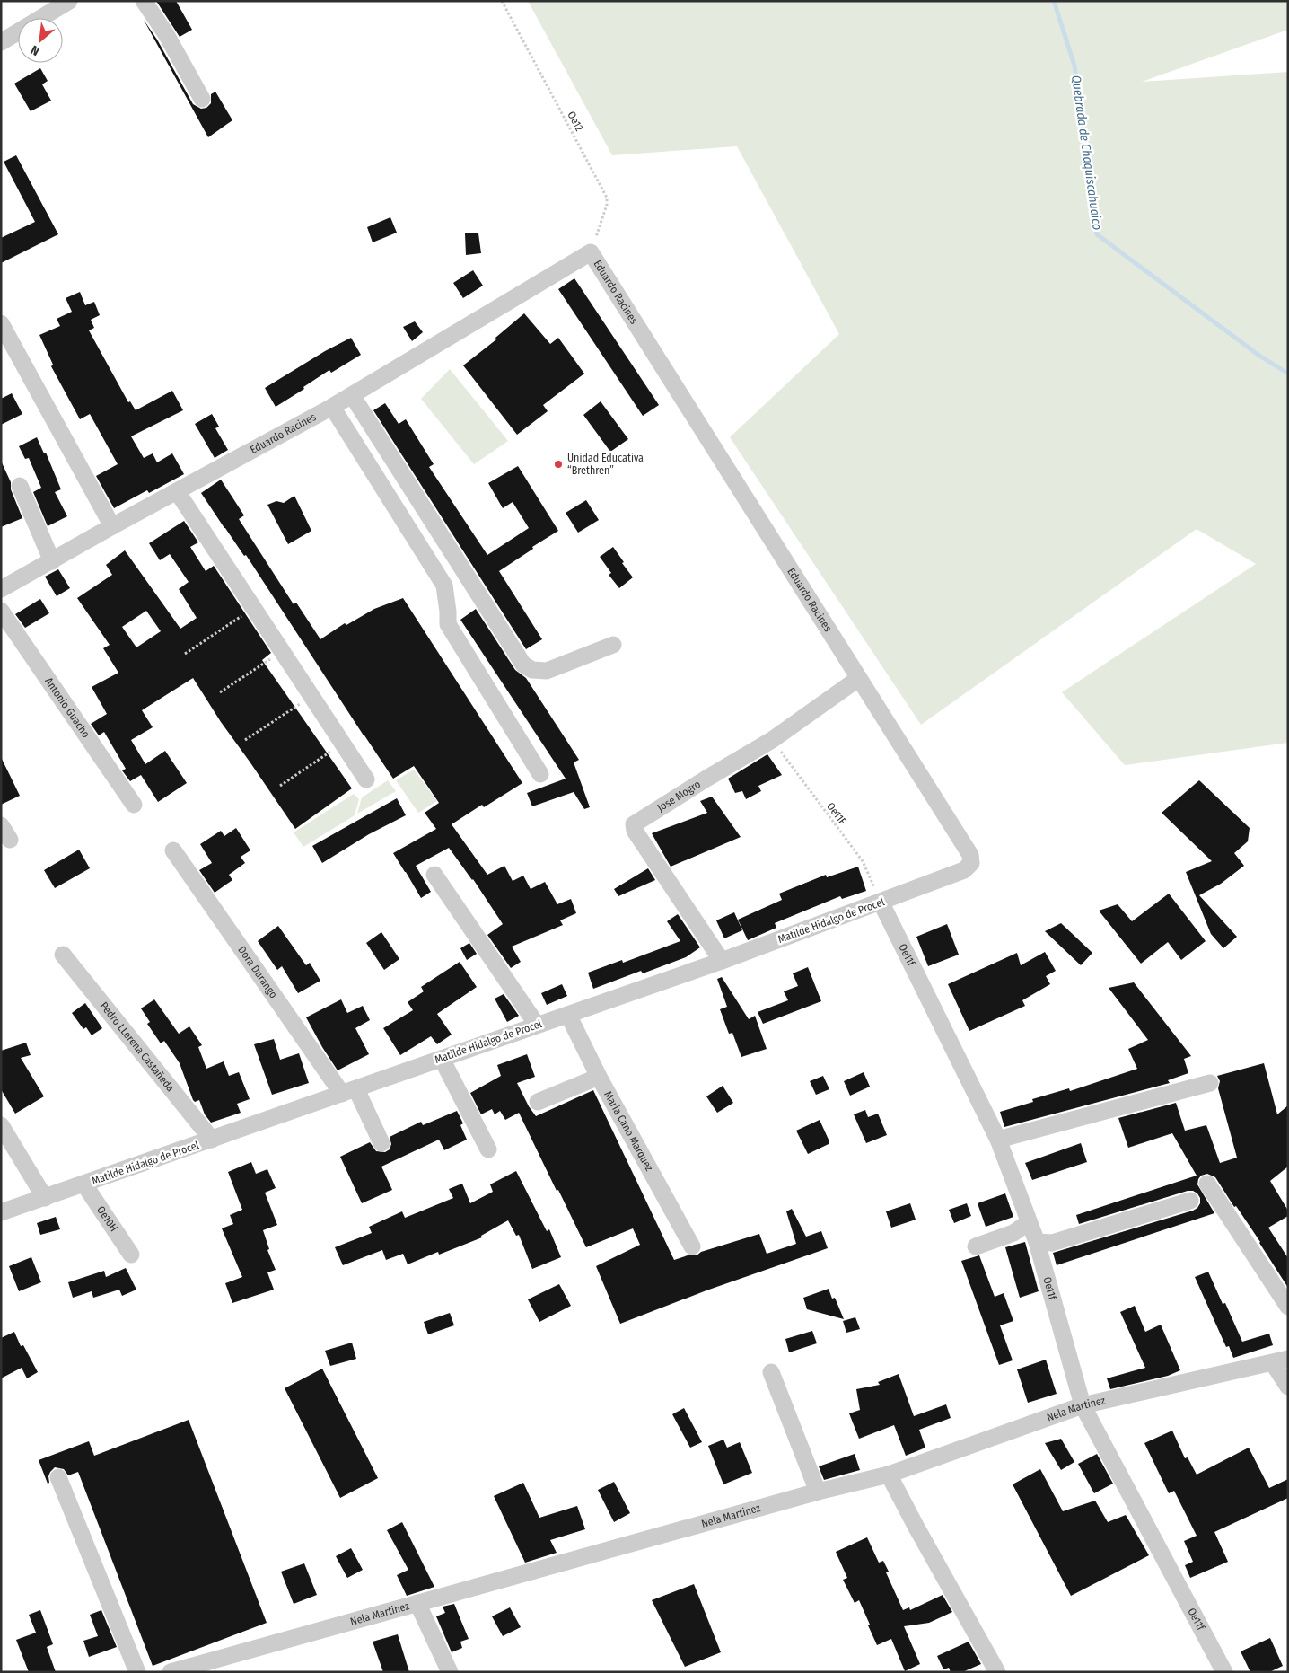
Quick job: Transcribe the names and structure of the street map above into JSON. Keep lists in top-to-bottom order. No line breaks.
{"streets":{"street":["Eduardo Racines","Antonio Guacho","Jose Mogro","Matilde Hidalgo de Procel","Oe11f","Dora Durango","Pedro LLerena Castañeda","Maria Cano Marquez","Oe10H","Nela Martinez"],"path":["Oe12","Oe11F"]},"crossings":[["Oe12","Eduardo Racines"],["Eduardo Racines","Jose Mogro"],["Eduardo Racines","Matilde Hidalgo de Procel"],["Jose Mogro","Oe11F"],["Jose Mogro","Matilde Hidalgo de Procel"],["Oe11F","Matilde Hidalgo de Procel"],["Oe11F","Oe11f"],["Matilde Hidalgo de Procel","Oe11f"],["Matilde Hidalgo de Procel","Dora Durango"],["Matilde Hidalgo de Procel","Pedro LLerena Castañeda"],["Matilde Hidalgo de Procel","Maria Cano Marquez"],["Matilde Hidalgo de Procel","Oe10H"],["Oe11f","Nela Martinez"]],"water":["Quebrada de Chaquiscahuaico"],"places":["Unidad Educativa “Brethren”"],"north":"bottom left"}
